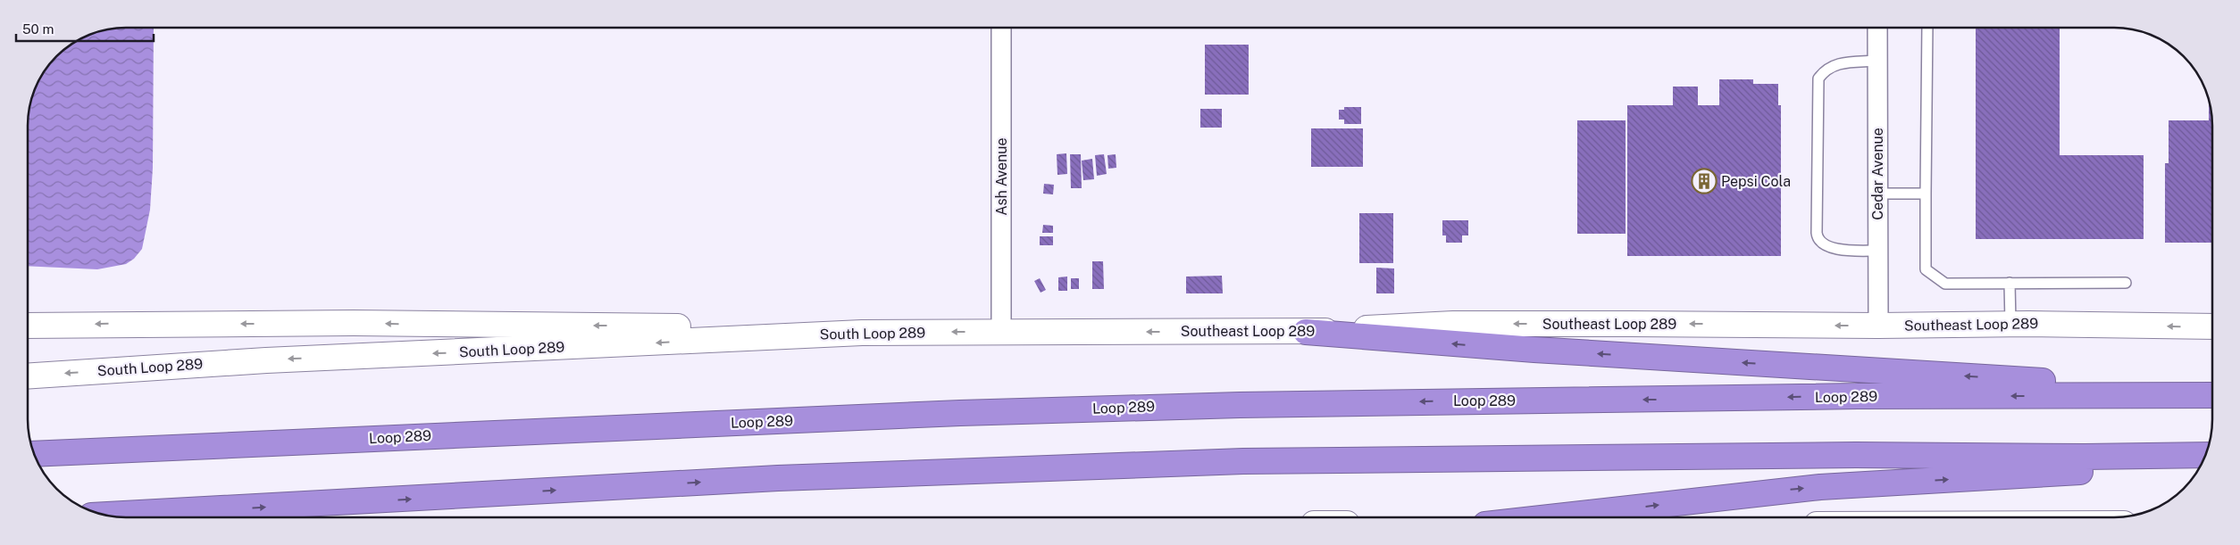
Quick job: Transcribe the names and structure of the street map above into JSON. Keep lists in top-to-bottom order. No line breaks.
{"streets":{"highway":["Loop 289"],"main road":["Southeast Loop 289","South Loop 289"],"street":["Cedar Avenue","Ash Avenue"]},"crossings":[["Cedar Avenue","Southeast Loop 289"],["Ash Avenue","Southeast Loop 289"],["Ash Avenue","South Loop 289"],["Southeast Loop 289","South Loop 289"]],"one_way":["Southeast Loop 289"],"places":{"building":["Pepsi Cola"]},"scale_bar":"50 m"}
